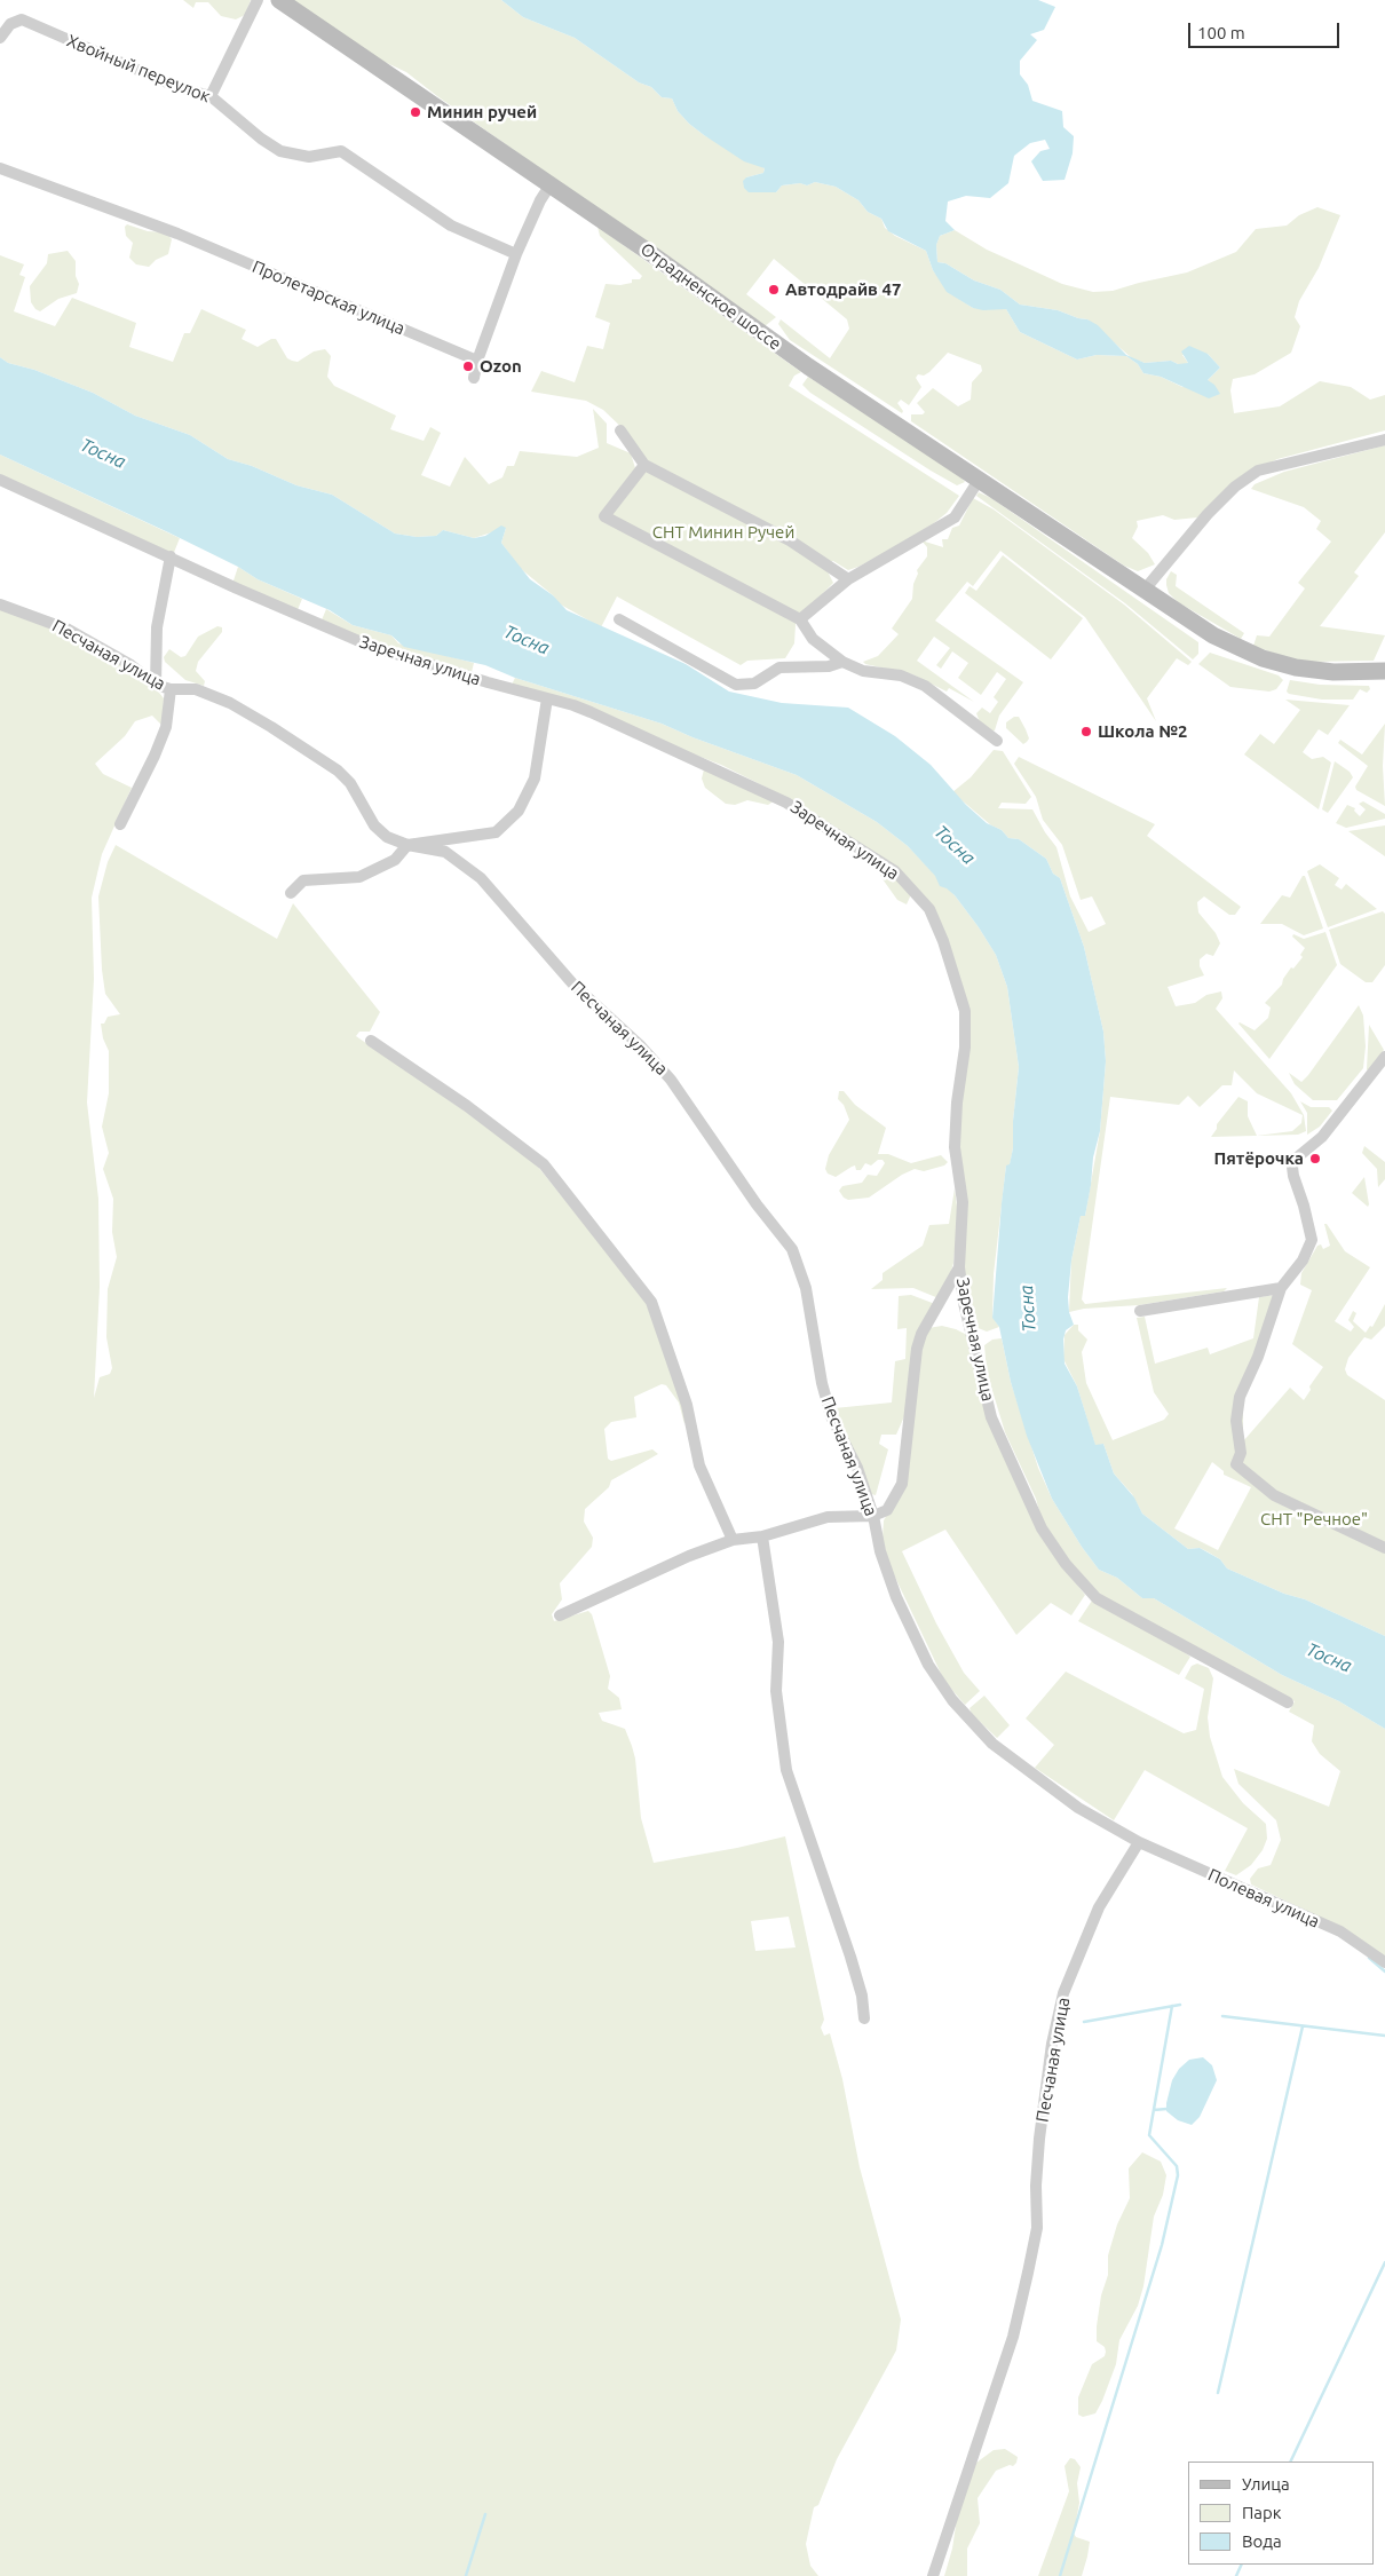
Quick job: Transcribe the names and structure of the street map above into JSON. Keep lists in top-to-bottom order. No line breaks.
{"streets":{"main road":["Отрадненское шоссе"],"street":["Хвойный переулок","Пролетарская улица","Песчаная улица","Заречная улица","Полевая улица"]},"crossings":[["Песчаная улица","Полевая улица"]],"water":["Тосна"],"parks":["СНТ Минин Ручей","СНТ \"Речное\""],"places":["Минин ручей","Автодрайв 47","Ozon","Школа №2","Пятёрочка"],"legend":["Улица","Парк","Вода"],"scale_bar":"100 m"}
